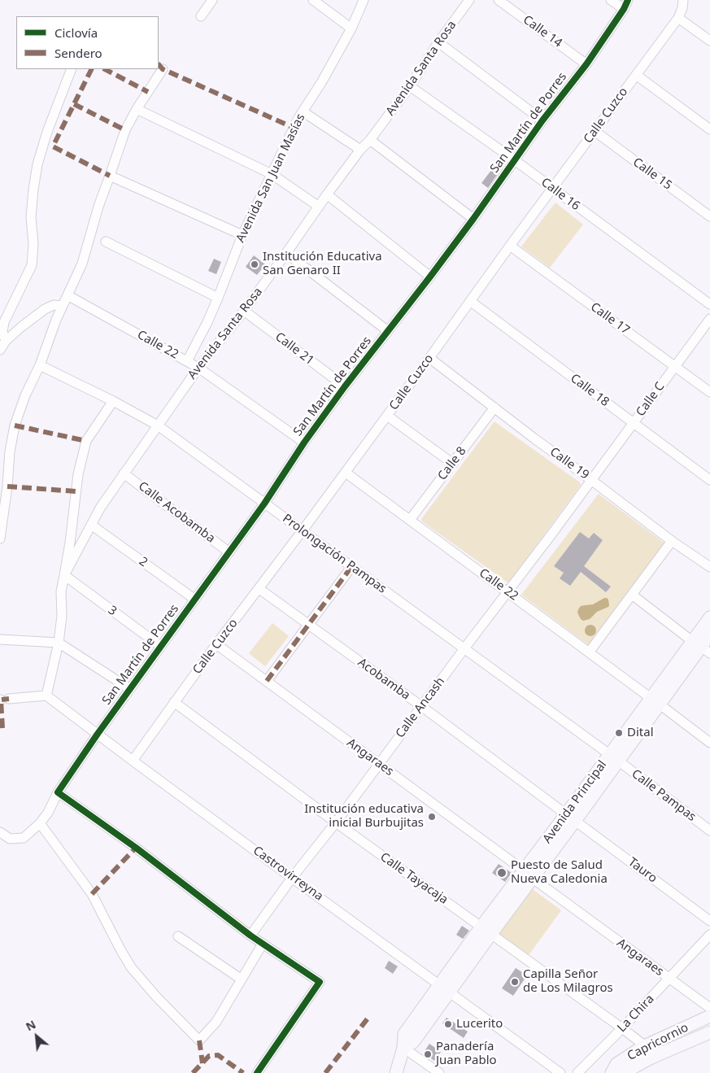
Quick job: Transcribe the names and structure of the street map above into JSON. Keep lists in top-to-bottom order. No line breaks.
{"streets":{"street":["Calle 14","Avenida Santa Rosa","Calle Cuzco","San Martín de Porres","Calle 15","Avenida San Juan Masías","Calle 16","Calle 17","Calle 22","Calle 21","Calle 18","Calle C","Calle 8","Calle 19","Calle Acobamba","Prolongación Pampas","2","3","Acobamba","Calle Ancash","Angaraes","Calle Pampas","Avenida Principal","Tauro","Castrovirreyna","Calle Tayacaja","La Chira","Capricornio"]},"crossings":[["Calle 14","San Martín de Porres"],["Avenida Santa Rosa","Calle 16"],["Avenida Santa Rosa","Calle 22"],["Avenida Santa Rosa","Calle 21"],["Avenida Santa Rosa","Calle Acobamba"],["Avenida Santa Rosa","Prolongación Pampas"],["Avenida Santa Rosa","2"],["Avenida Santa Rosa","3"],["Avenida Santa Rosa","Castrovirreyna"],["Calle Cuzco","Calle 15"],["Calle Cuzco","Calle 16"],["Calle Cuzco","Calle 17"],["Calle Cuzco","Calle 22"],["Calle Cuzco","Calle 18"],["Calle Cuzco","Calle 19"],["Calle Cuzco","Prolongación Pampas"],["Calle Cuzco","Acobamba"],["Calle Cuzco","Angaraes"],["Calle Cuzco","Castrovirreyna"],["Calle Cuzco","Calle Tayacaja"],["San Martín de Porres","Calle 16"],["San Martín de Porres","Calle 22"],["San Martín de Porres","Calle 21"],["San Martín de Porres","Calle Acobamba"],["San Martín de Porres","Prolongación Pampas"],["San Martín de Porres","2"],["San Martín de Porres","3"],["San Martín de Porres","Castrovirreyna"],["Avenida San Juan Masías","Calle 22"],["Calle 17","Calle C"],["Calle 22","Calle 8"],["Calle 22","Calle Ancash"],["Calle 22","Avenida Principal"],["Calle 18","Calle C"],["Calle C","Calle 19"],["Calle C","Calle Ancash"],["Calle 8","Calle 19"],["Calle 19","Calle Ancash"],["Prolongación Pampas","Calle Ancash"],["Prolongación Pampas","Calle Pampas"],["Prolongación Pampas","Avenida Principal"],["Acobamba","Calle Ancash"],["Acobamba","Avenida Principal"],["Acobamba","Tauro"],["Calle Ancash","Angaraes"],["Calle Ancash","Castrovirreyna"],["Calle Ancash","Calle Tayacaja"],["Angaraes","Avenida Principal"],["Angaraes","La Chira"],["Calle Pampas","Avenida Principal"],["Avenida Principal","Tauro"],["Avenida Principal","Castrovirreyna"],["Avenida Principal","Calle Tayacaja"],["Calle Tayacaja","La Chira"],["Calle Tayacaja","Capricornio"]],"places":["Institución Educativa San Genaro II","Dital","Institución educativa inicial Burbujitas","Puesto de Salud Nueva Caledonia","Capilla Señor de Los Milagros","Lucerito","Panadería Juan Pablo"],"legend":["Ciclovía","Sendero"],"north":"top left"}
